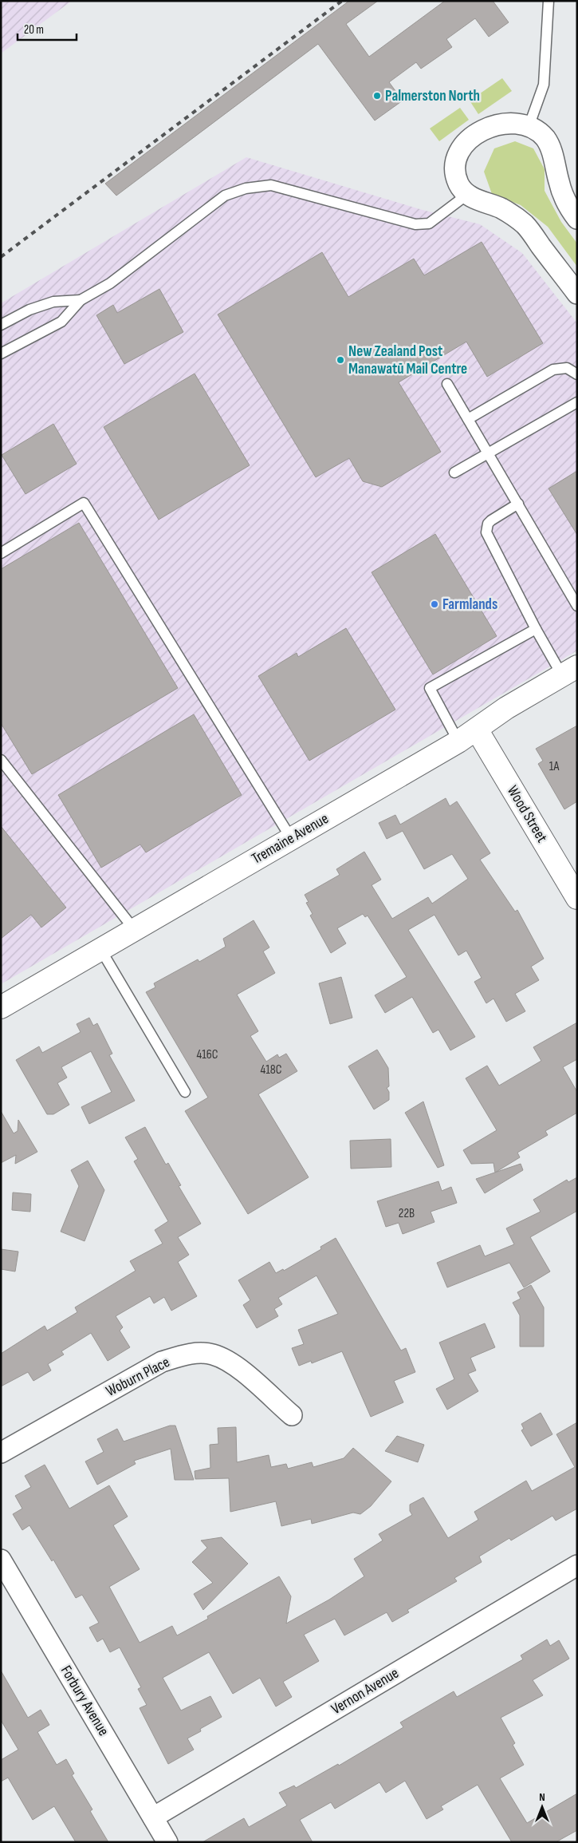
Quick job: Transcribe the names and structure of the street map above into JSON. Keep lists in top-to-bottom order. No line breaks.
{"streets":{"main road":["Wood Street","Tremaine Avenue"],"street":["Woburn Place","Vernon Avenue","Forbury Avenue"]},"crossings":[["Wood Street","Tremaine Avenue"],["Vernon Avenue","Forbury Avenue"]],"places":["Palmerston North","New Zealand Post Manawatū Mail Centre","Farmlands"],"house_numbers":["1A","416C","418C","22B"],"scale_bar":"20 m","north":"top"}
